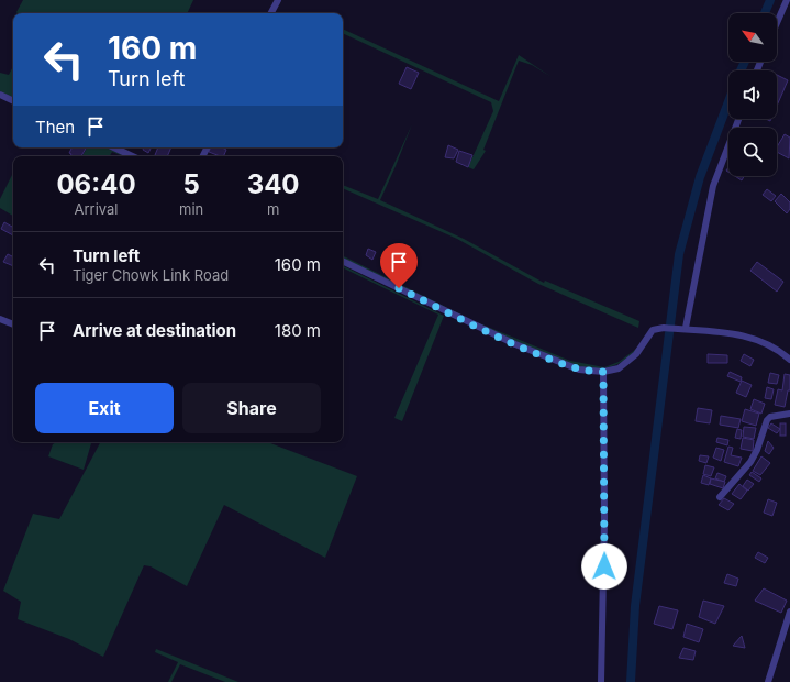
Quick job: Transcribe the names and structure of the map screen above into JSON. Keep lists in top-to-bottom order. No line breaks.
{"north":"top left","page":{"turn":["160 m","Turn left"],"then":"Then","eta":["06:40","Arrival","5","min","340","m"],"list":[{"name":"Turn left","note":"Tiger Chowk Link Road","value":"160 m"},{"name":"Arrive at destination","value":"180 m"}],"buttons":["Exit","Share"]}}
